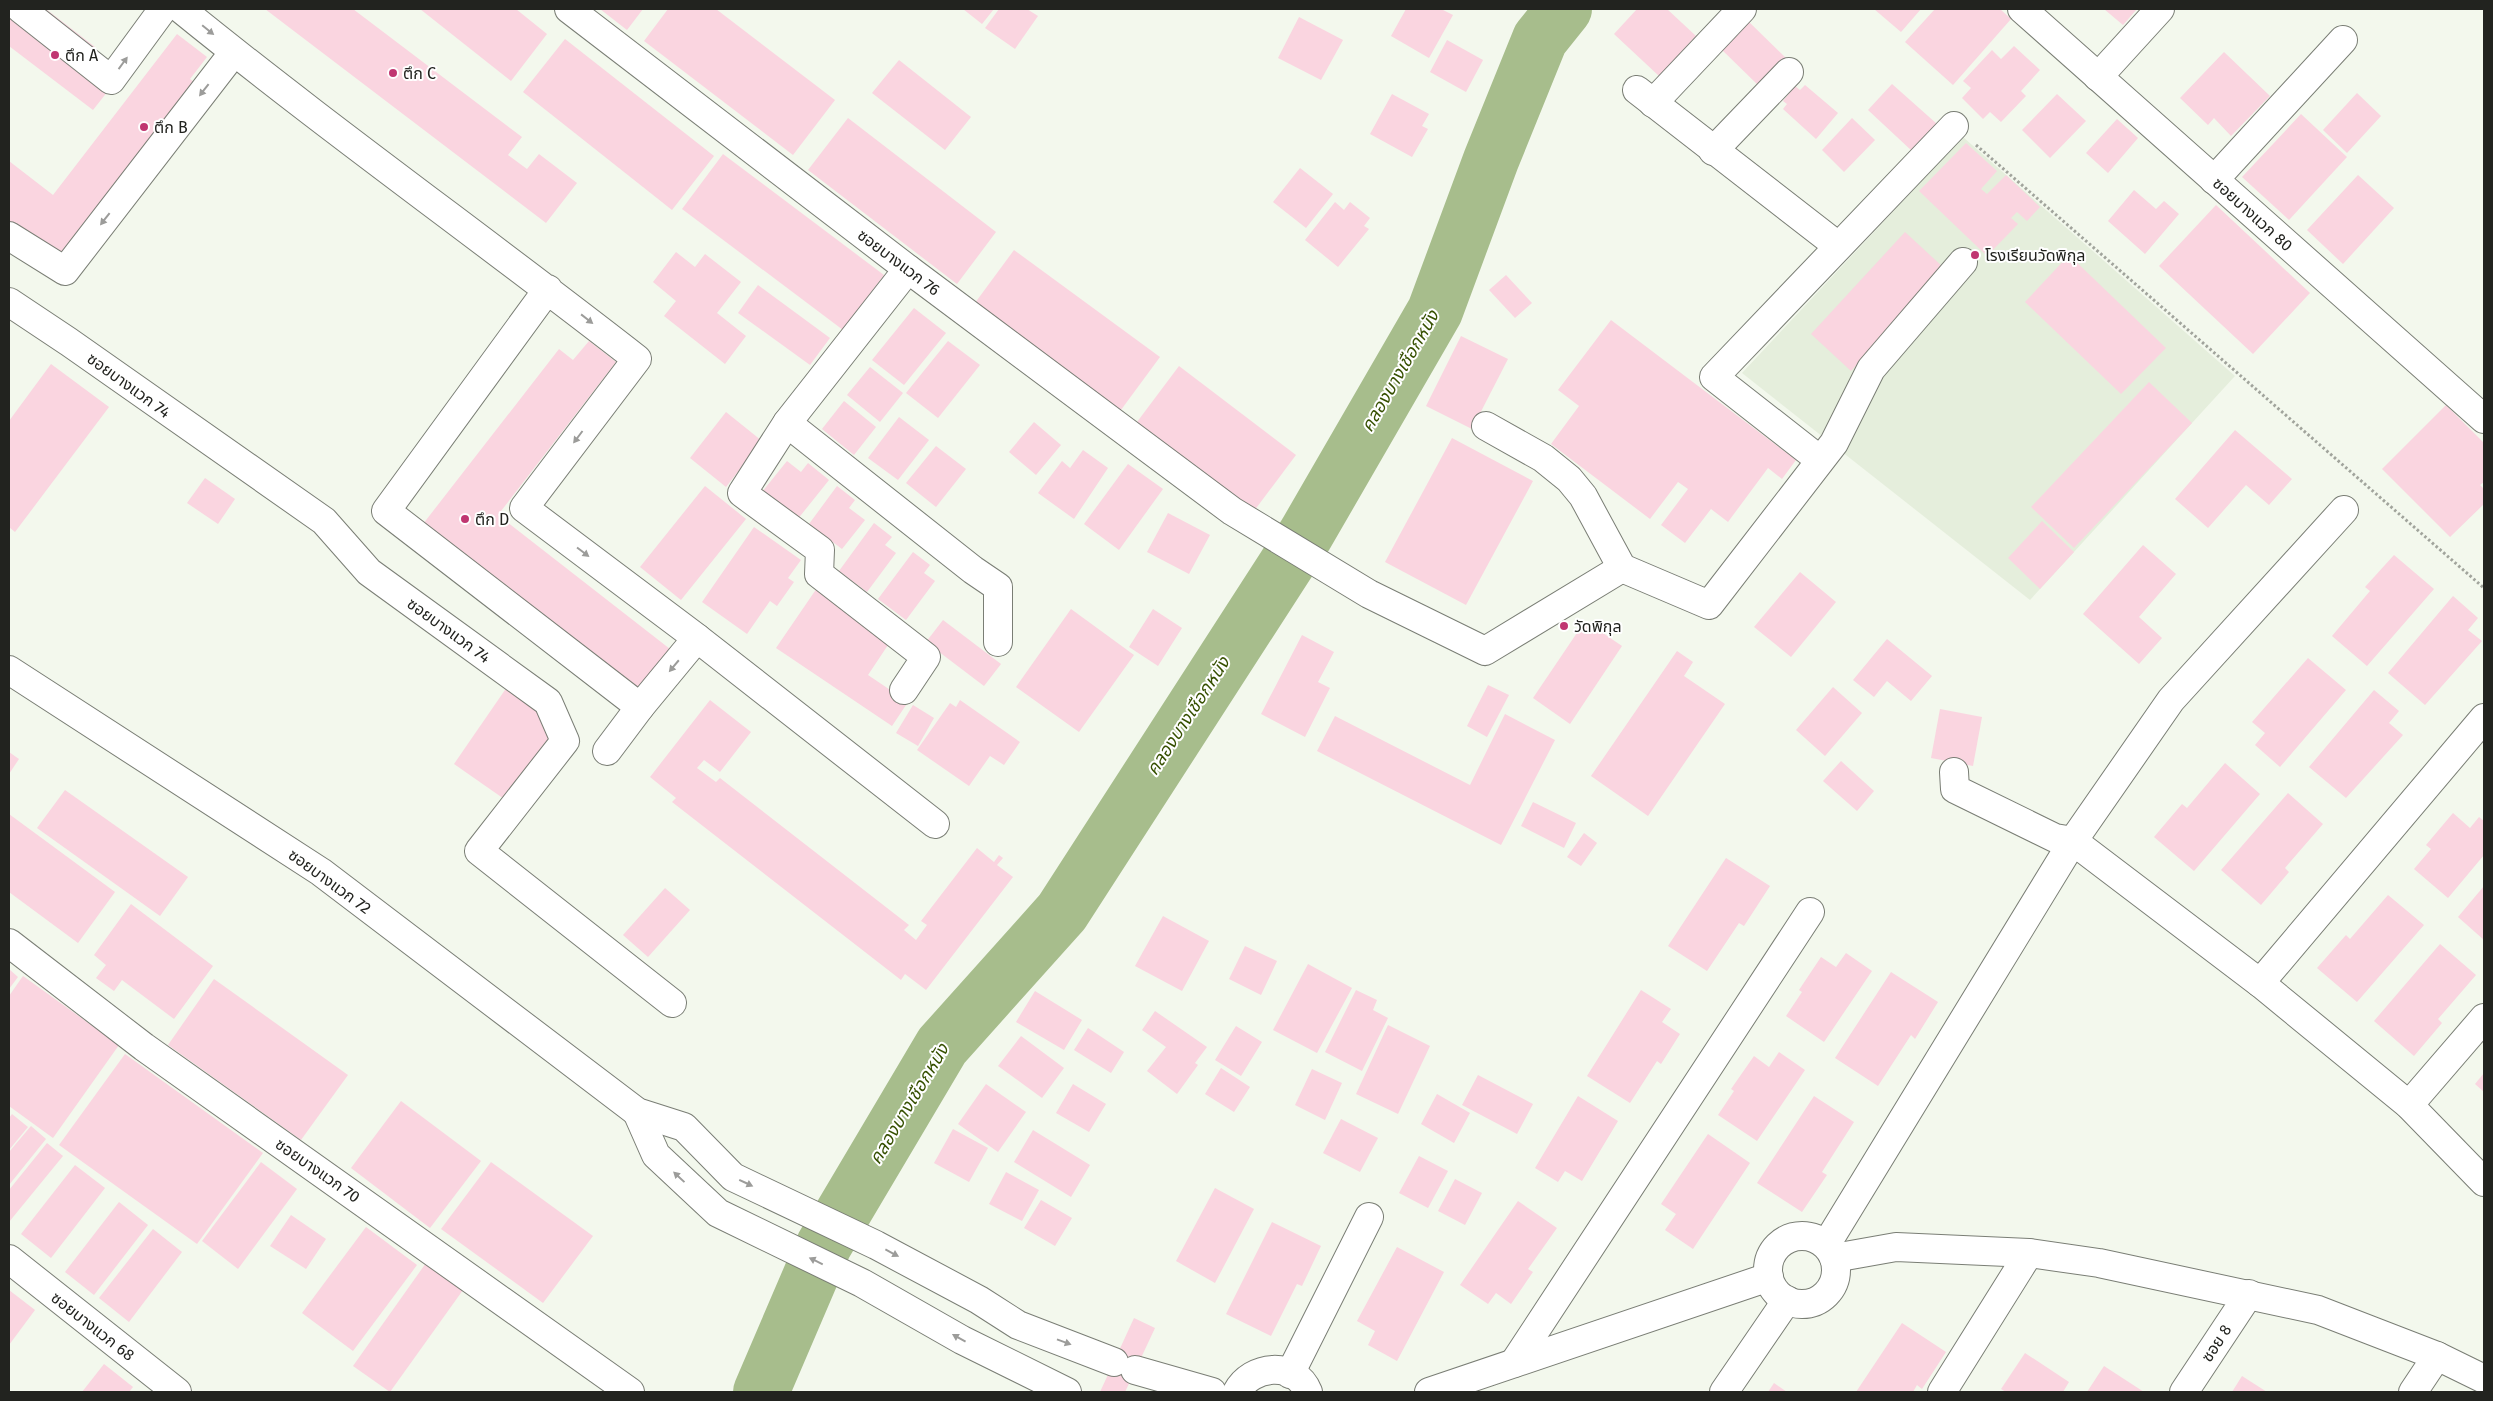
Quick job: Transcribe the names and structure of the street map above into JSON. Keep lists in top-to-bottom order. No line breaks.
{"streets":{"street":["ซอยบางแวก 80","ซอยบางแวก 76","ซอยบางแวก 74","ซอยบางแวก 72","ซอยบางแวก 70","ซอยบางแวก 68","ซอย 8"]},"water":["คลองบางเชือกหนัง"],"places":["ตึก A","ตึก C","ตึก B","โรงเรียนวัดพิกุล","ตึก D","วัดพิกุล"]}
